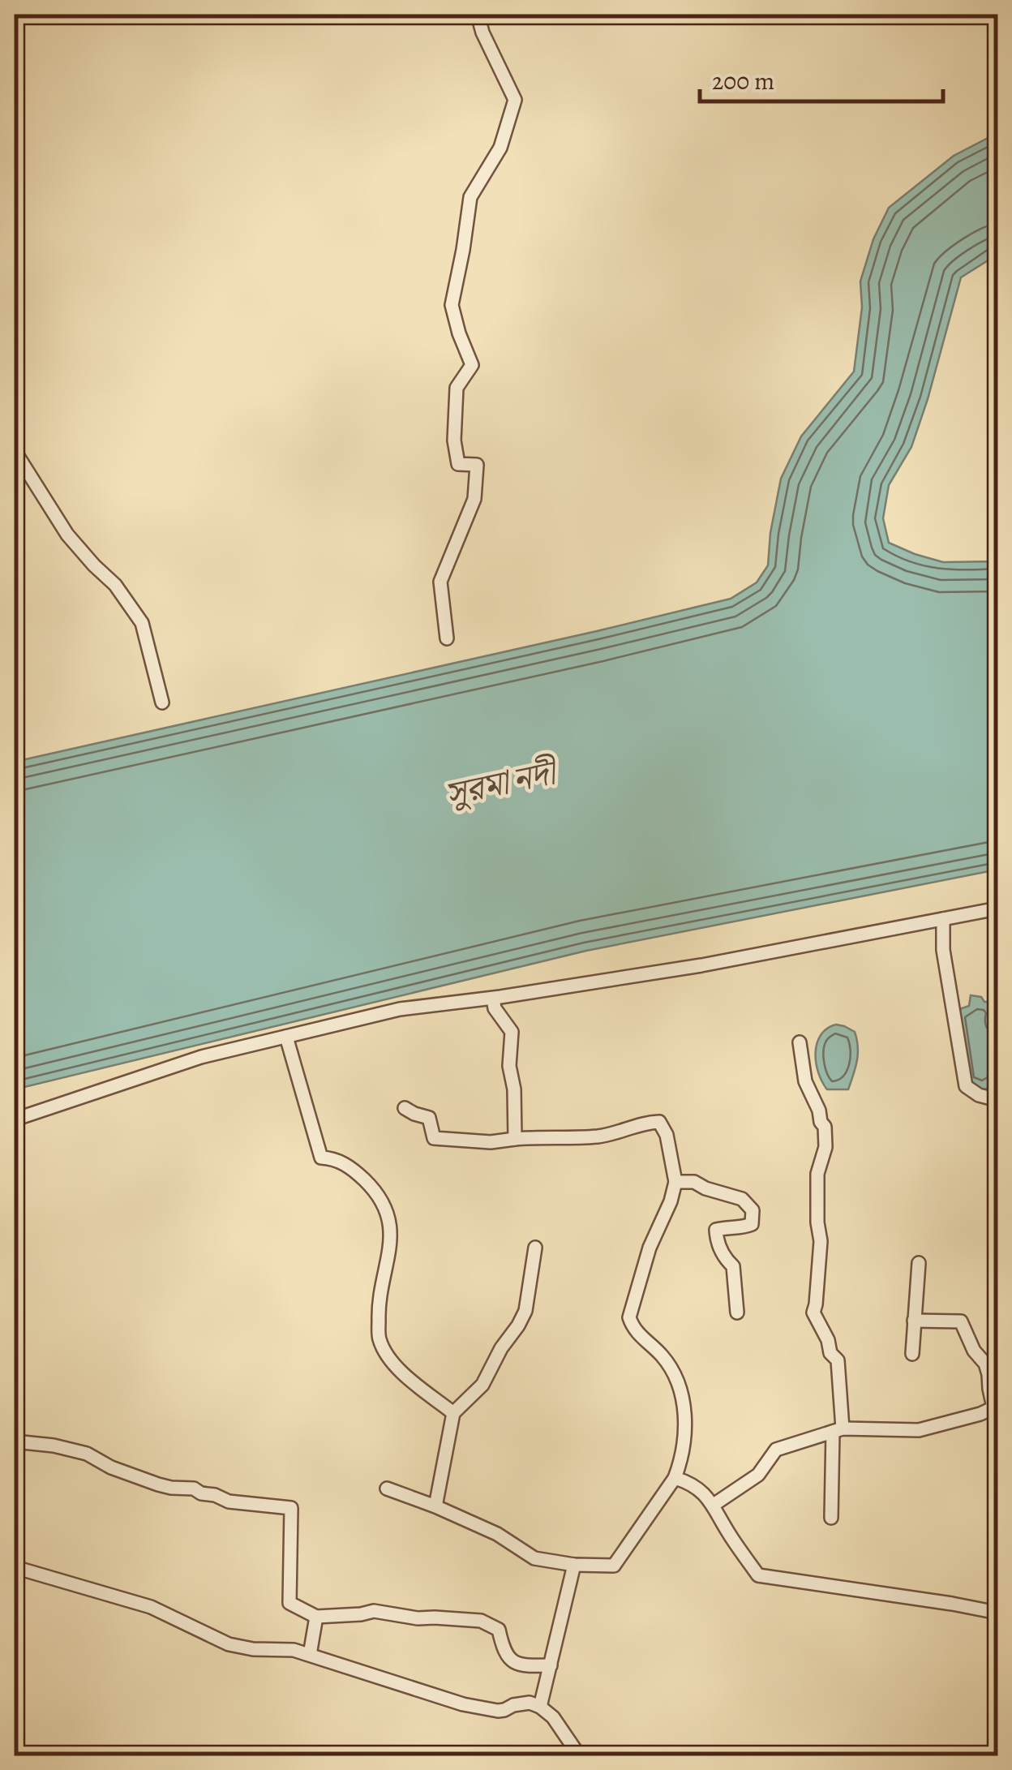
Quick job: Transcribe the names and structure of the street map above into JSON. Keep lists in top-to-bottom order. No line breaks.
{"water":["সুরমা নদী"],"scale_bar":"200 m"}
